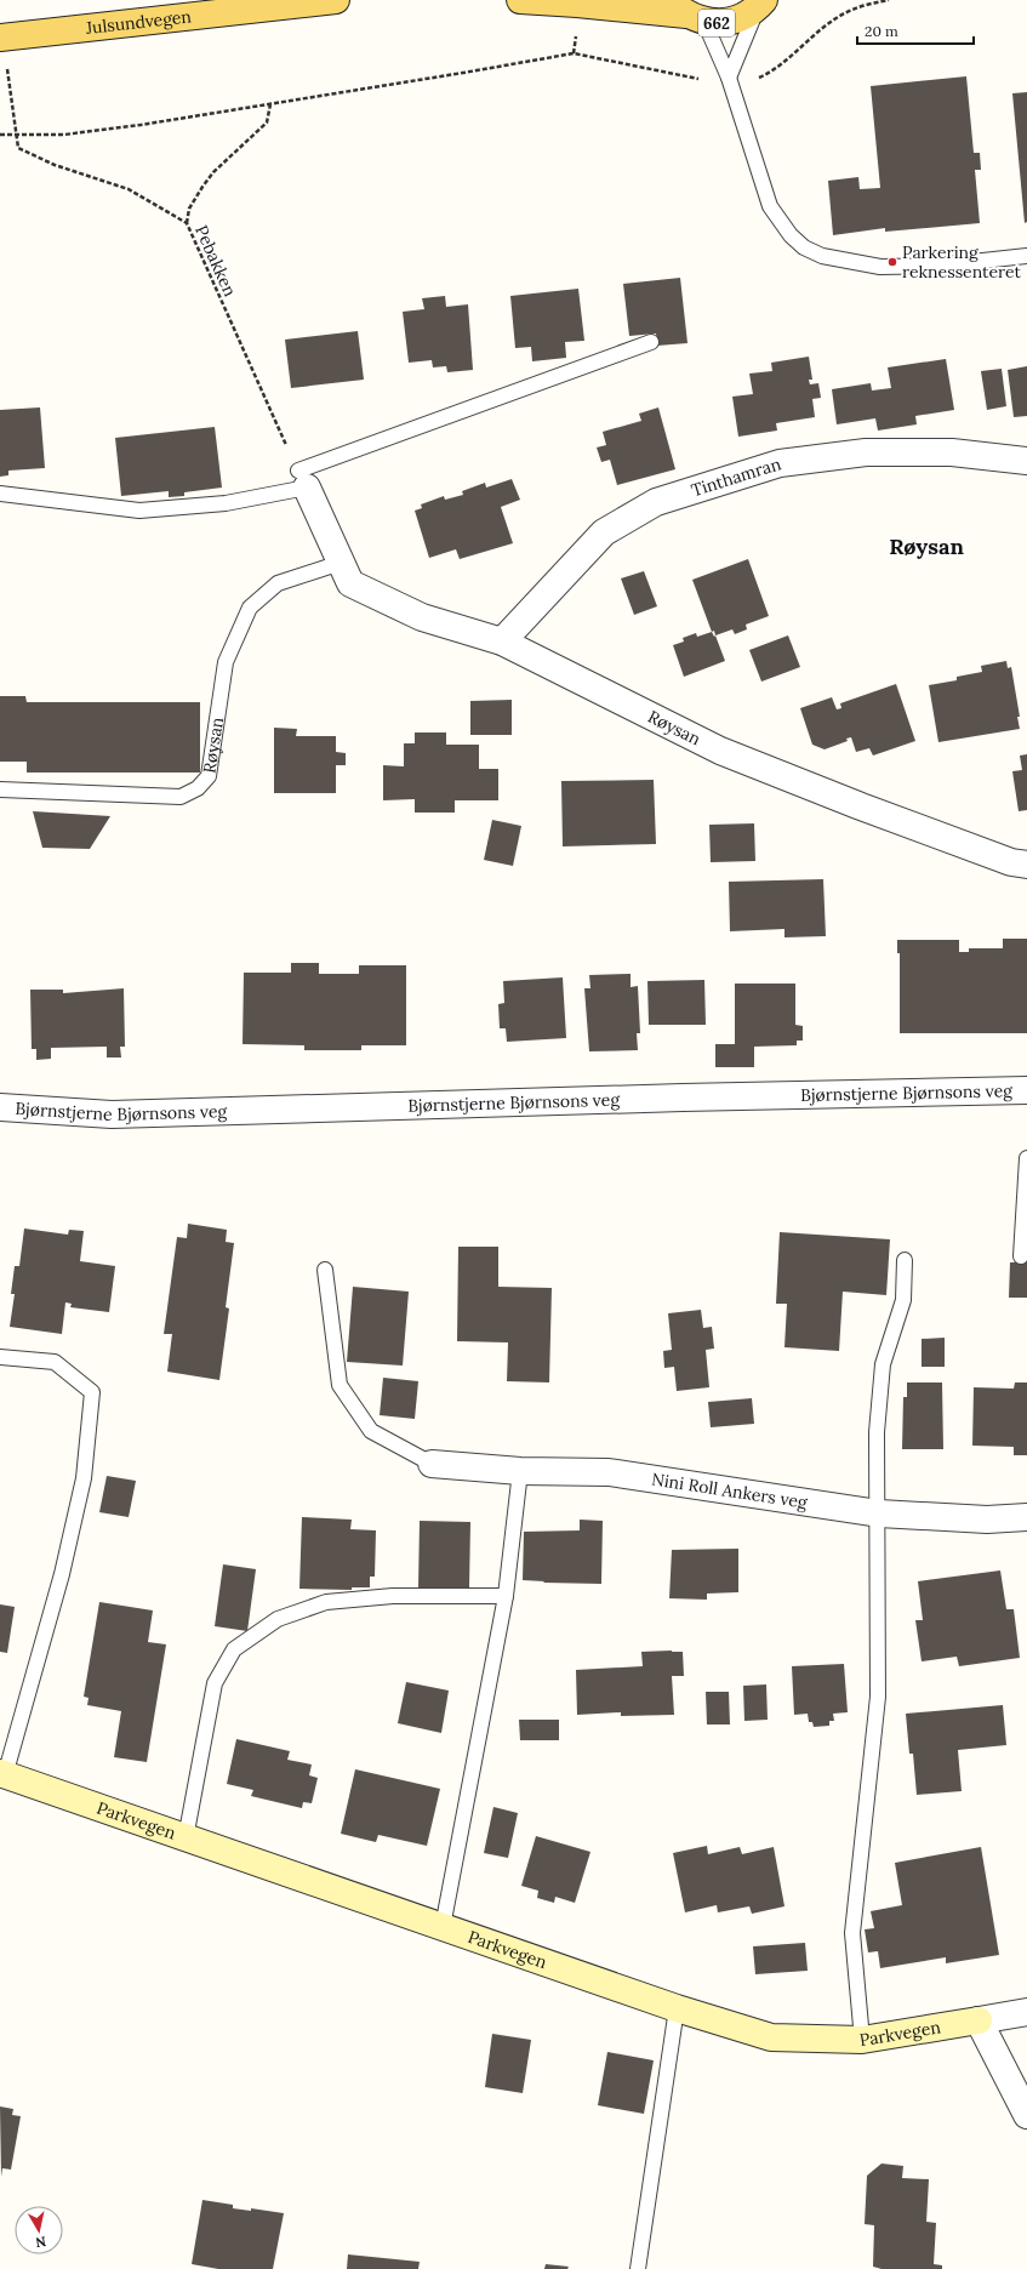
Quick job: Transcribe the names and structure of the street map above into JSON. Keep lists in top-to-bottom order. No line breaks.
{"streets":{"main road":["Julsundvegen","662","Parkvegen"],"street":["Tinthamran","Røysan","Bjørnstjerne Bjørnsons veg","Nini Roll Ankers veg"],"path":["Pebakken"]},"crossings":[["Pebakken","Røysan"],["Tinthamran","Røysan"]],"districts":["Røysan"],"places":["Parkering reknessenteret"],"scale_bar":"20 m","north":"bottom"}
